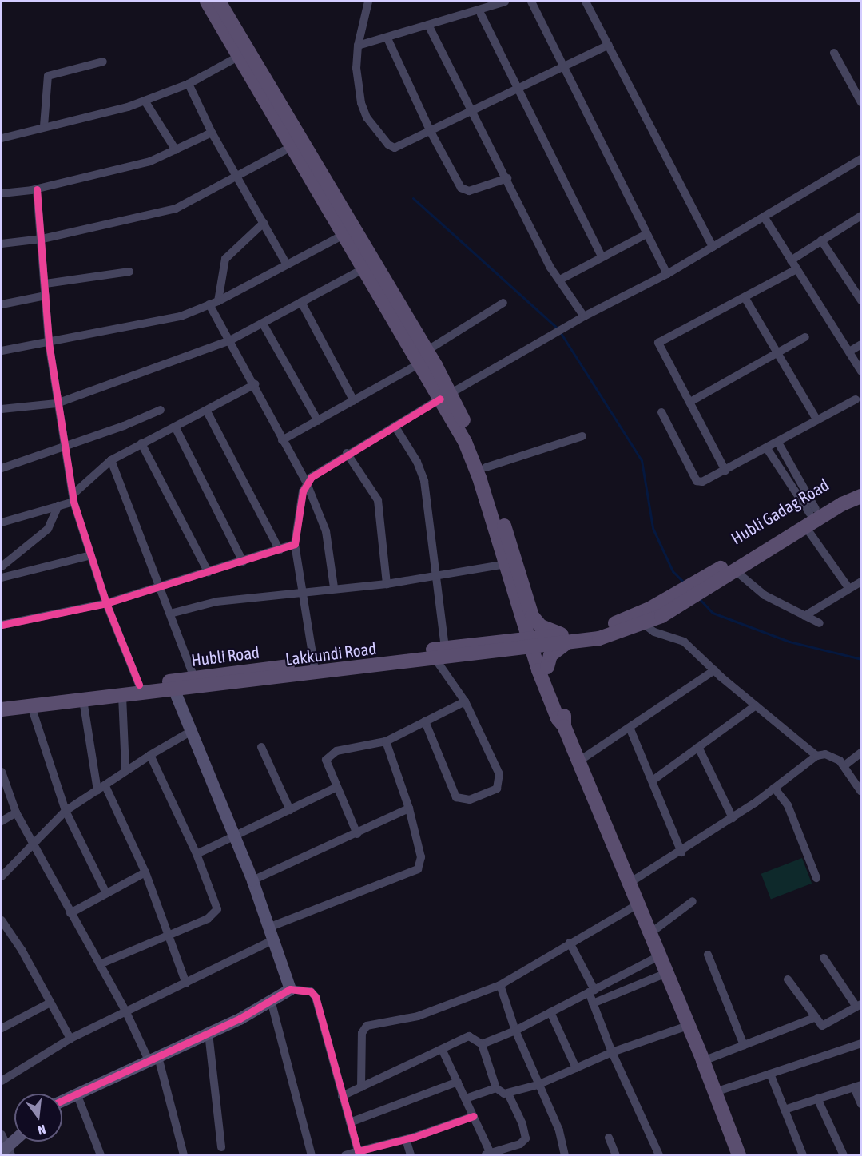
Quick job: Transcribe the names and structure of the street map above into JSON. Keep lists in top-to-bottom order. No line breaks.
{"streets":{"main road":["Hubli Gadag Road","Lakkundi Road","Hubli Road"]},"crossings":[["Lakkundi Road","Hubli Road"]],"north":"bottom"}
